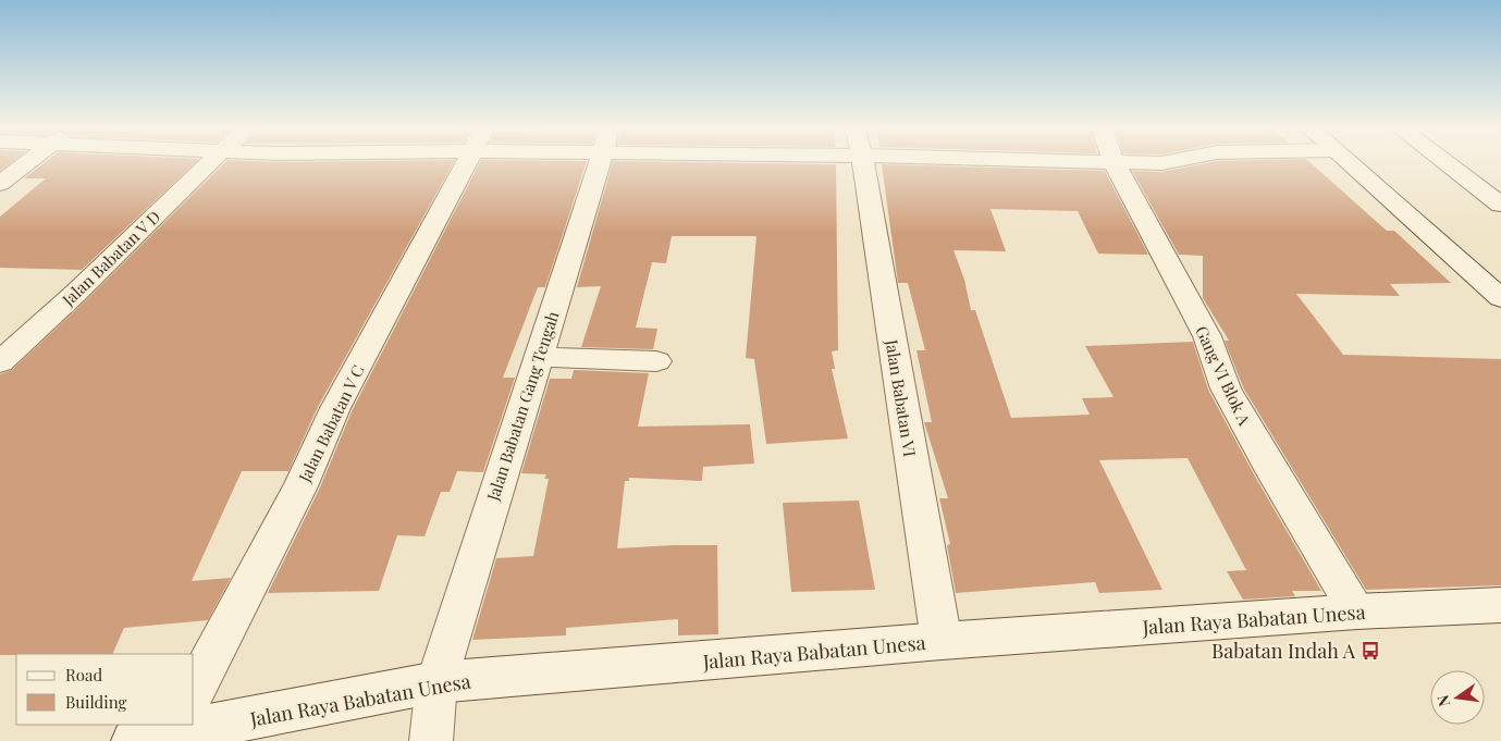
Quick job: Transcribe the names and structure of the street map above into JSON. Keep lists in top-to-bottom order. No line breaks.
{"streets":{"street":["Jalan Babatan V D","Gang VI Blok A","Jalan Babatan VI","Jalan Babatan Gang Tengah","Jalan Babatan V C","Jalan Raya Babatan Unesa"]},"crossings":[["Gang VI Blok A","Jalan Raya Babatan Unesa"],["Jalan Babatan VI","Jalan Raya Babatan Unesa"],["Jalan Babatan Gang Tengah","Jalan Raya Babatan Unesa"]],"places":{"bus stop":["Babatan Indah A"]},"legend":["Road","Building"],"north":"left"}
